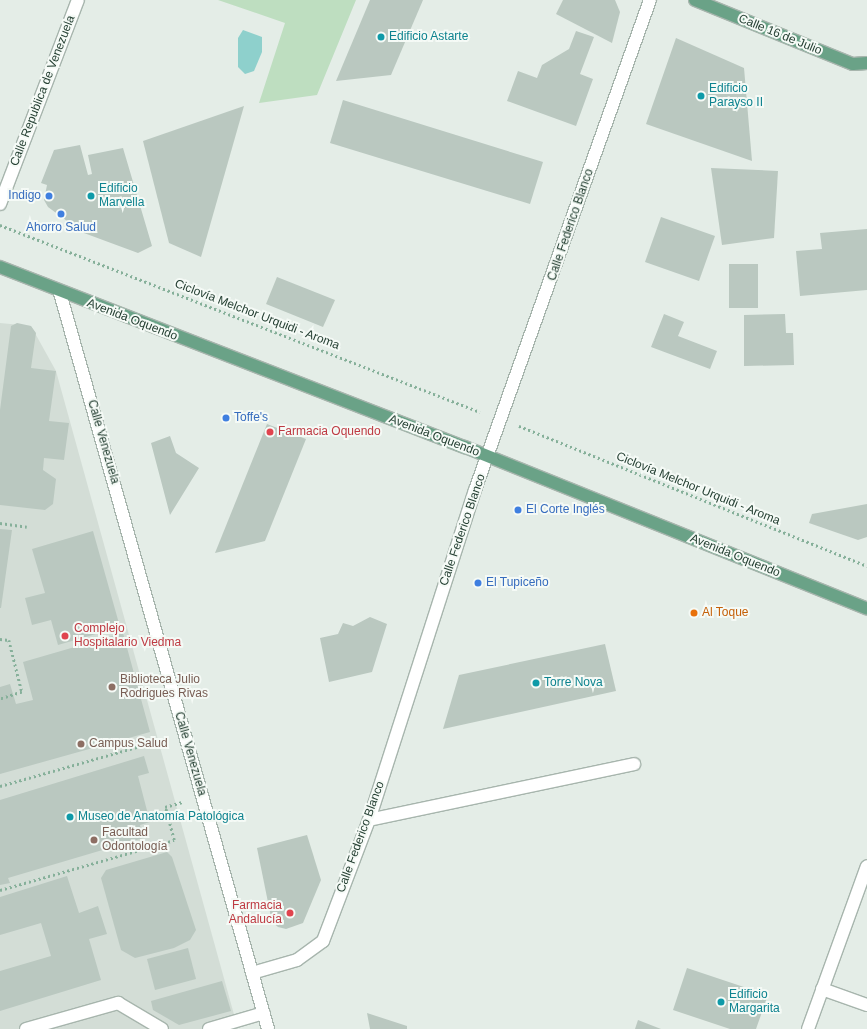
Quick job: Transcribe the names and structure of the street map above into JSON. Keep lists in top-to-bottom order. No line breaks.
{"streets":{"main road":["Calle 16 de Julio","Avenida Oquendo"],"street":["Calle Republica de Venezuela","Calle Federico Blanco","Calle Venezuela"],"path":["Ciclovía Melchor Urquidi - Aroma"]},"crossings":[["Calle Federico Blanco","Avenida Oquendo"],["Calle Federico Blanco","Calle Venezuela"],["Avenida Oquendo","Calle Venezuela"]],"places":["Edificio Astarte","Edificio Parayso II","Indigo","Edificio Marvella","Ahorro Salud","Toffe's","Farmacia Oquendo","El Corte Inglés","El Tupiceño","Al Toque","Complejo Hospitalario Viedma","Torre Nova","Biblioteca Julio Rodrigues Rivas","Campus Salud","Museo de Anatomía Patológica","Facultad Odontología","Farmacia Andalucía","Edificio Margarita"]}
